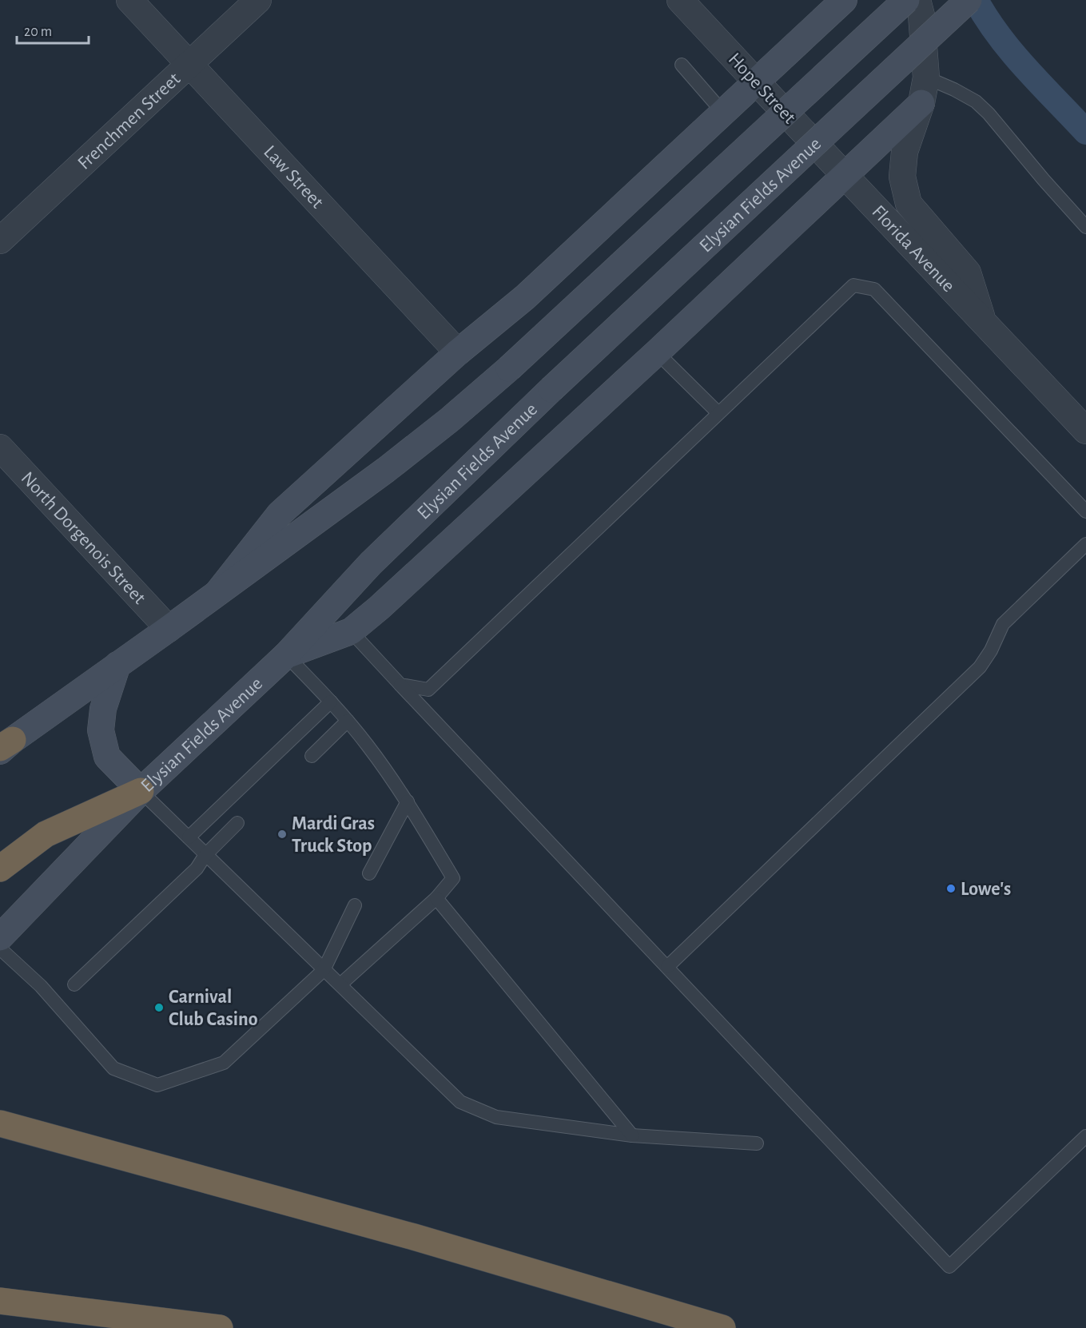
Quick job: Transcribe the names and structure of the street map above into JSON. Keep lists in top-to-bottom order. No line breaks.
{"streets":{"main road":["Elysian Fields Avenue"],"street":["Hope Street","Frenchmen Street","Law Street","Florida Avenue","North Dorgenois Street"]},"crossings":[["Hope Street","Florida Avenue"],["Frenchmen Street","Law Street"]],"places":["Mardi Gras Truck Stop","Lowe's","Carnival Club Casino"],"scale_bar":"20 m"}
